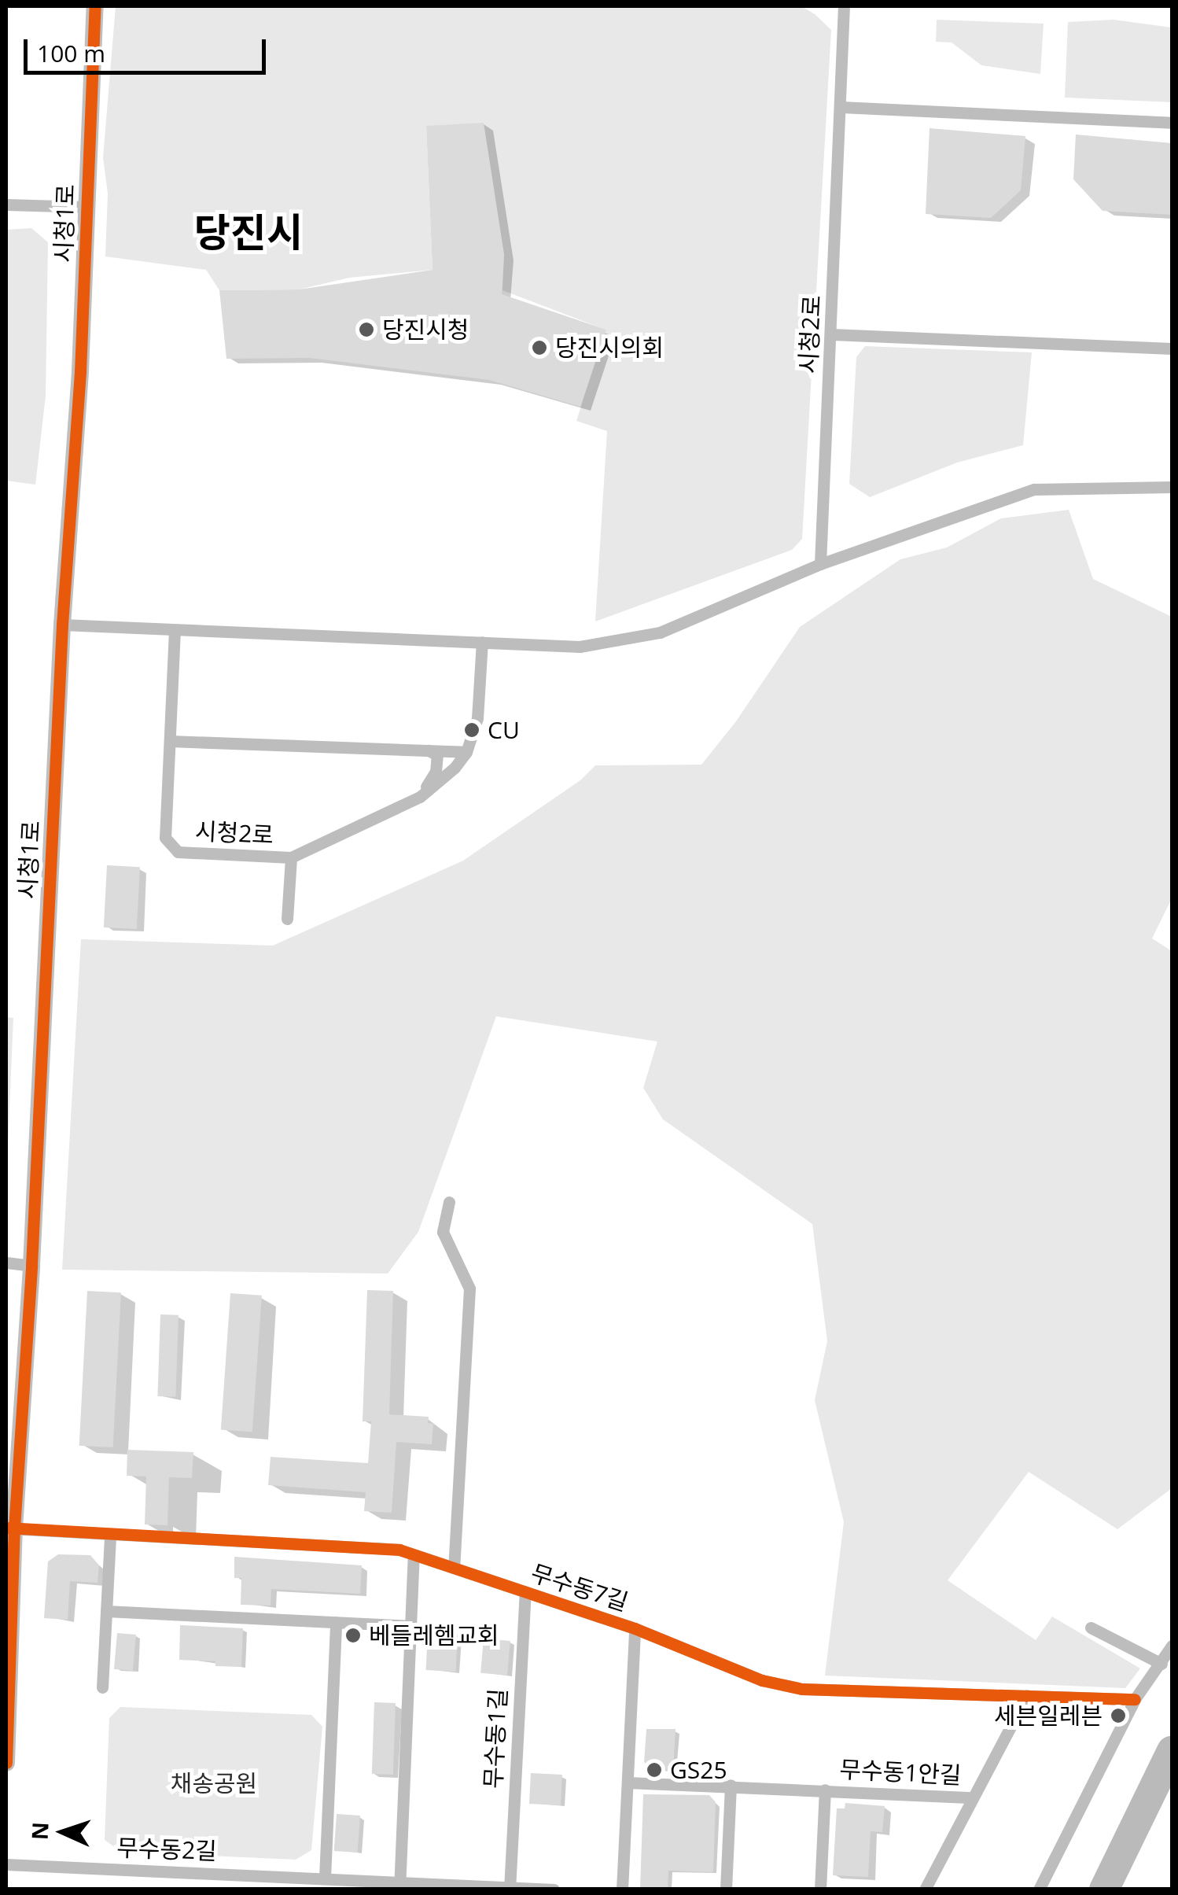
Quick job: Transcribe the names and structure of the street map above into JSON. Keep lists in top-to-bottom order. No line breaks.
{"streets":{"street":["시청1로","시청2로","무수동7길","무수동1길","무수동1안길","무수동2길"]},"crossings":[["시청1로","무수동7길"],["무수동7길","무수동1길"],["무수동7길","무수동1안길"]],"districts":["당진시"],"parks":["채송공원"],"places":["당진시청","당진시의회","CU","베들레헴교회","세븐일레븐","GS25"],"scale_bar":"100 m","north":"left"}
